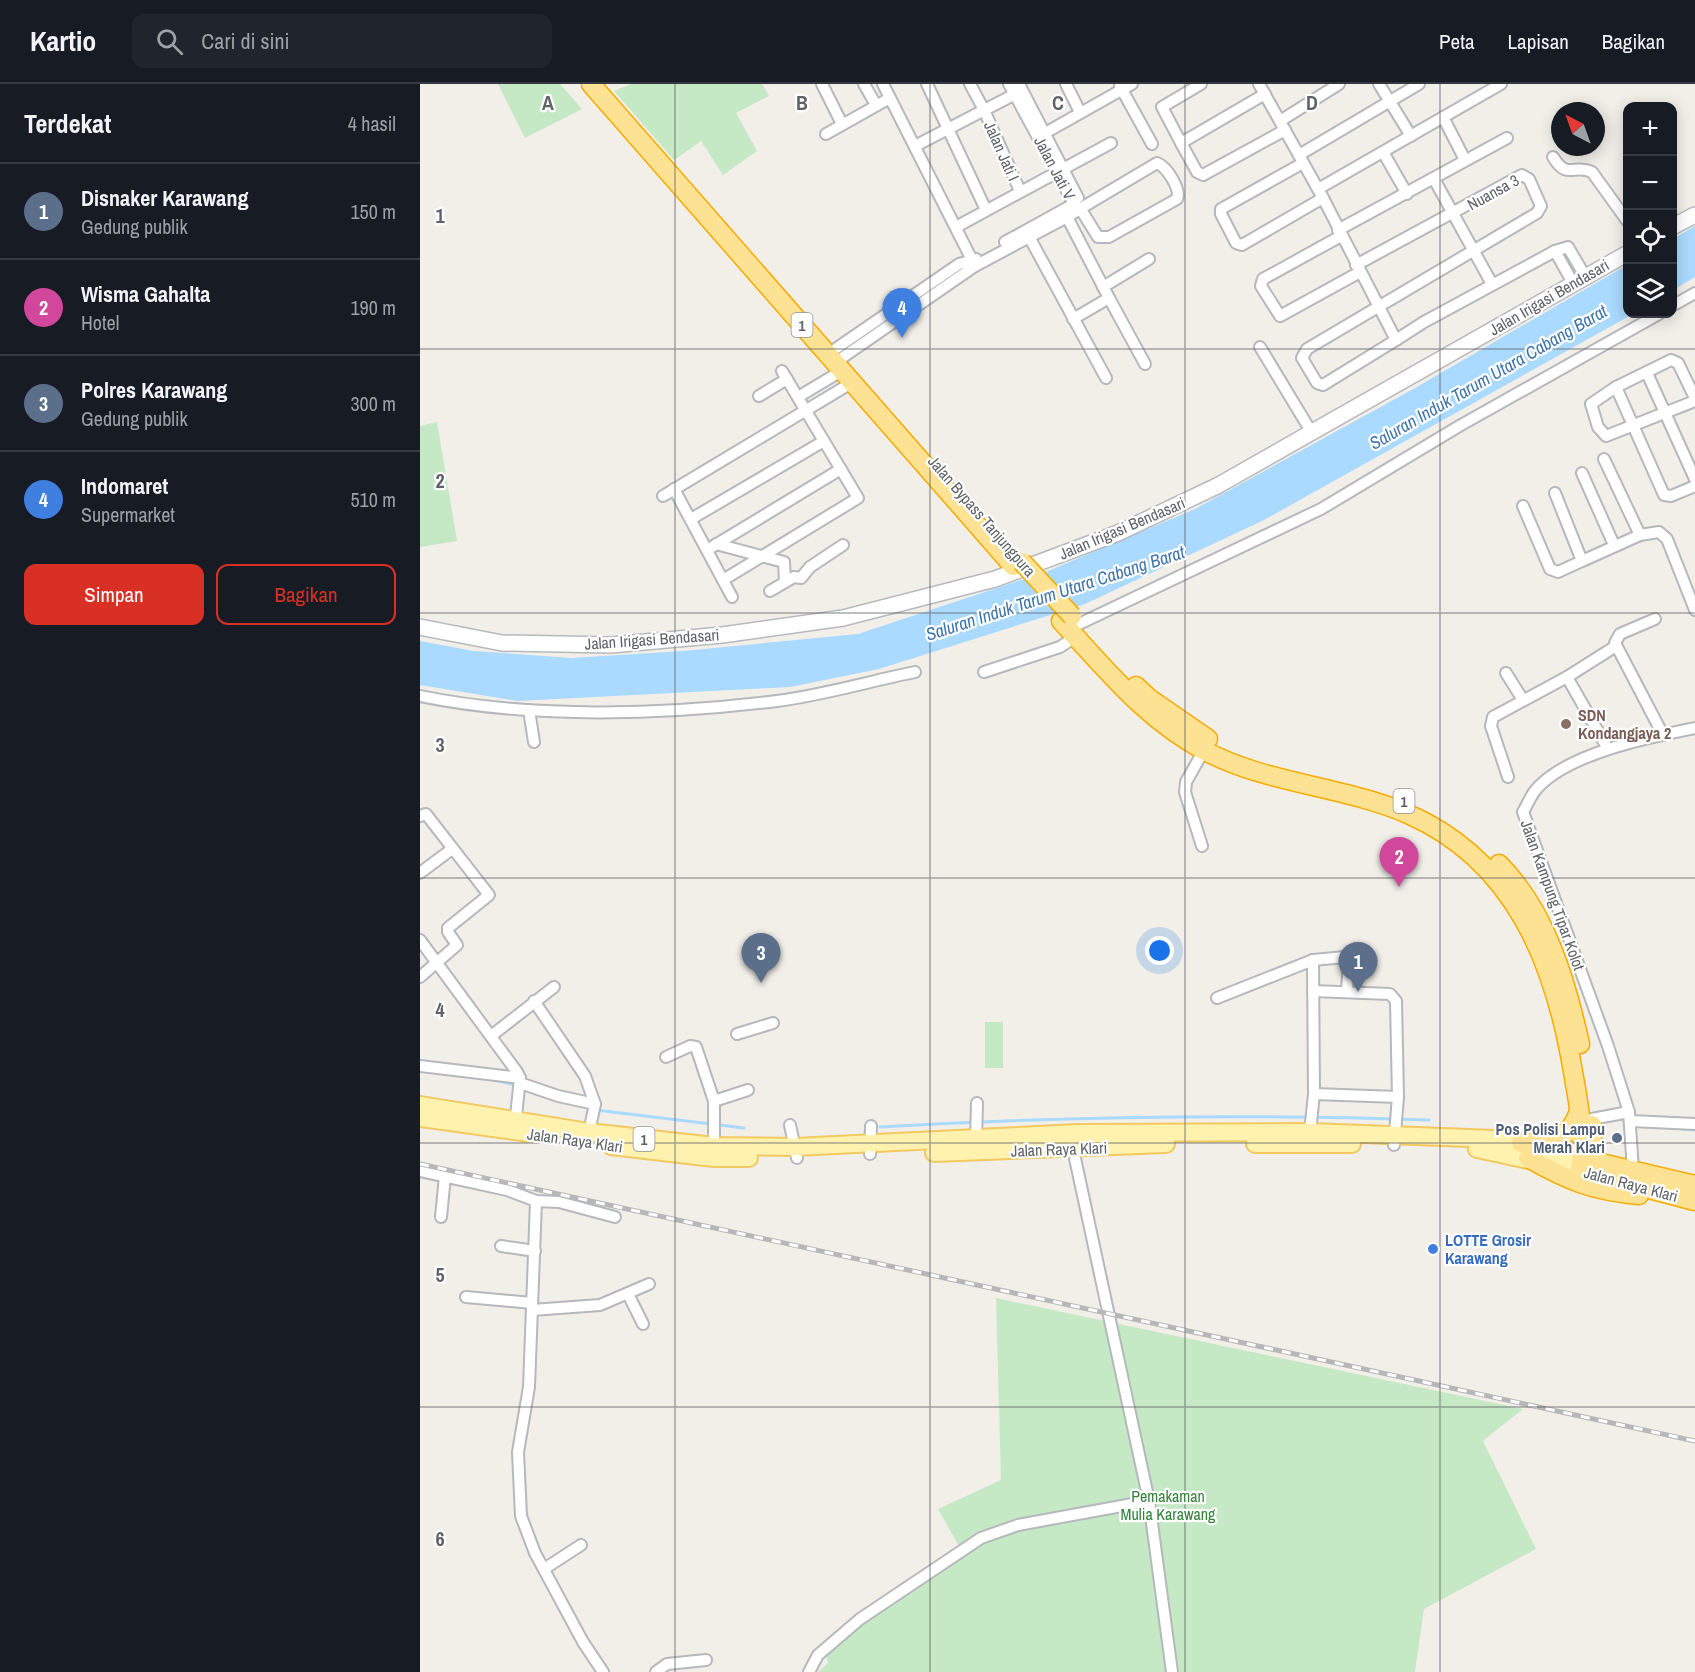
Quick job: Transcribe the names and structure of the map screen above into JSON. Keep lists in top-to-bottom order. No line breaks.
{"streets":{"highway":["1","Jalan Bypass Tanjungpura","Jalan Raya Klari"],"street":["Jalan Jati I","Jalan Jati V","Nuansa 3","Jalan Irigasi Bendasari","Jalan Kampung Tipar Kolot"]},"crossings":[["Jalan Bypass Tanjungpura","Jalan Raya Klari"],["Jalan Kampung Tipar Kolot","Jalan Raya Klari"]],"water":["Saluran Induk Tarum Utara Cabang Barat"],"parks":["Pemakaman Mulia Karawang"],"places":["SDN Kondangjaya 2","Pos Polisi Lampu Merah Klari","LOTTE Grosir Karawang"],"north":"top left","page":{"header":"Kartio","search":"Cari di sini","nav":["Peta","Lapisan","Bagikan"],"heading":["Terdekat","4 hasil"],"map_buttons":["+","−"],"list":[{"mark":"1","name":"Disnaker Karawang","note":"Gedung publik","value":"150 m"},{"mark":"2","name":"Wisma Gahalta","note":"Hotel","value":"190 m"},{"mark":"3","name":"Polres Karawang","note":"Gedung publik","value":"300 m"},{"mark":"4","name":"Indomaret","note":"Supermarket","value":"510 m"}],"pins":["4","2","3","1"],"buttons":["Simpan","Bagikan"]},"grid":{"columns":["A","B","C","D"],"rows":["1","2","3","4","5","6"]}}
